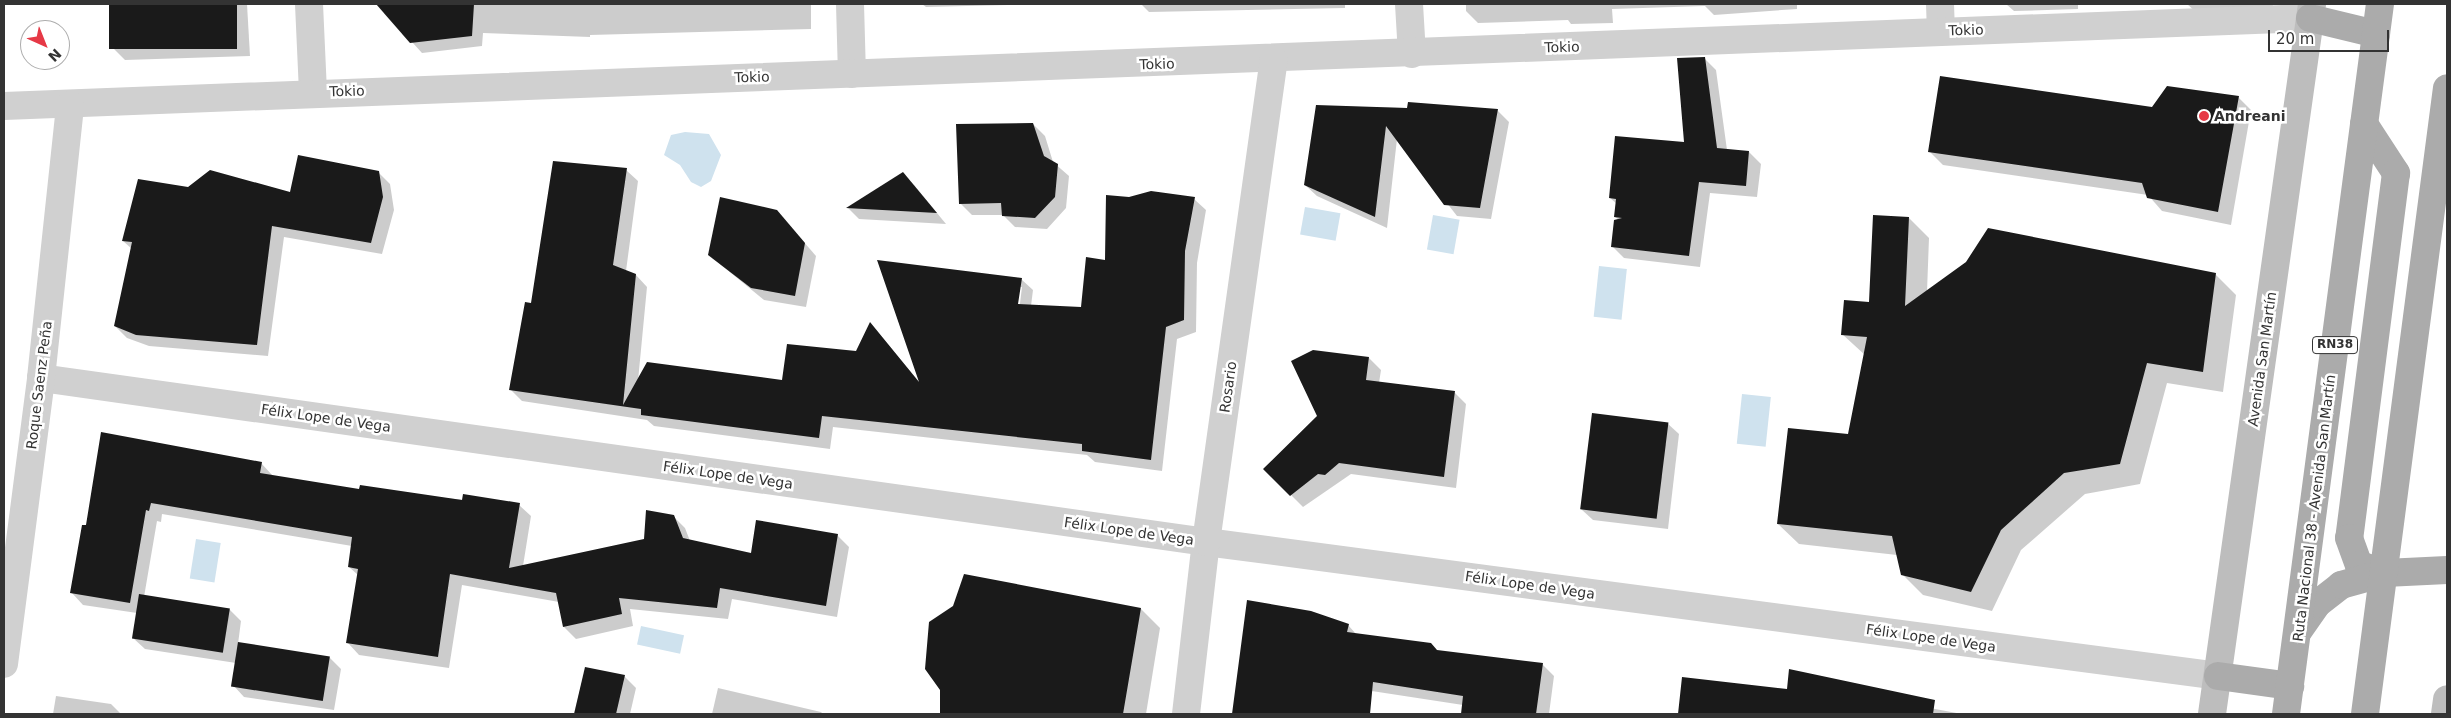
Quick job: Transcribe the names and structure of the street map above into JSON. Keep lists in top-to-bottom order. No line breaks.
{"streets":{"main road":["RN38","Avenida San Martín","Ruta Nacional 38 - Avenida San Martín"],"street":["Tokio","Roque Saenz Peña","Rosario","Félix Lope de Vega"]},"crossings":[["Tokio","Avenida San Martín"],["Tokio","Roque Saenz Peña"],["Tokio","Rosario"],["Avenida San Martín","Félix Lope de Vega"],["Roque Saenz Peña","Félix Lope de Vega"],["Rosario","Félix Lope de Vega"]],"places":["Andreani"],"scale_bar":"20 m","north":"bottom right"}
